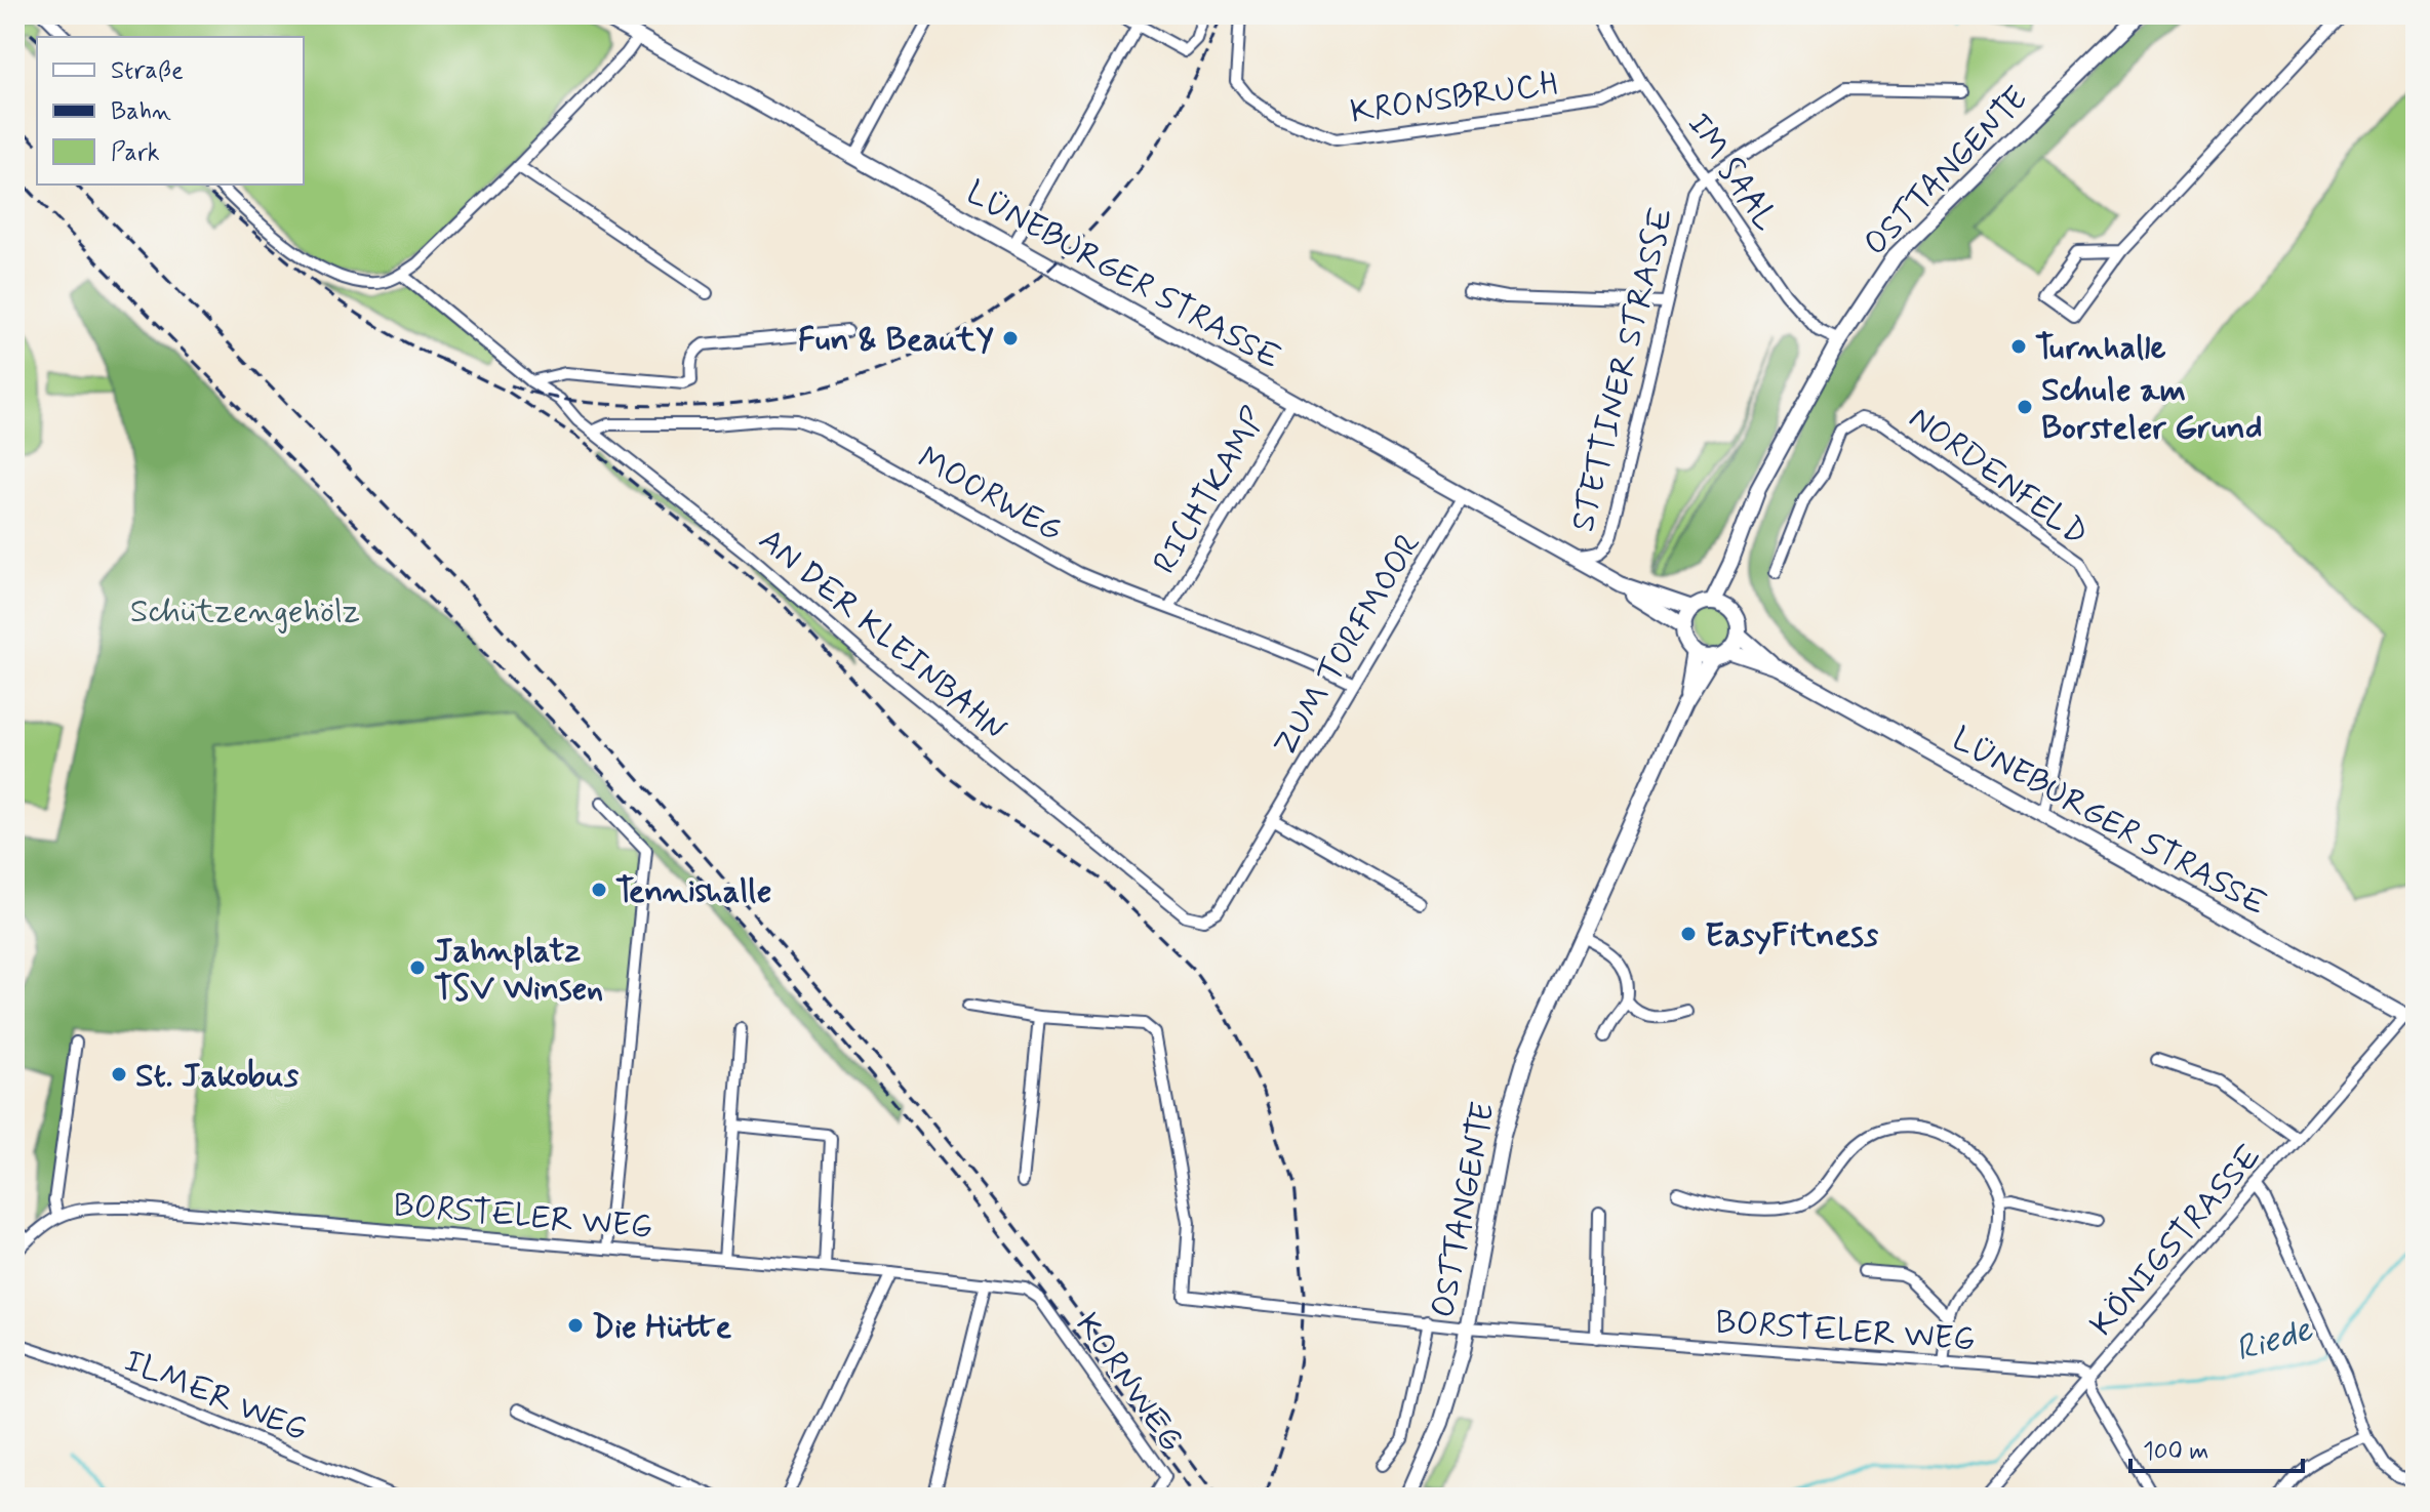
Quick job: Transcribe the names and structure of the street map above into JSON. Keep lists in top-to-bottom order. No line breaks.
{"streets":{"main road":["OSTTANGENTE","LÜNEBURGER STRASSE"],"street":["KRONSBRUCH","IM SAAL","STETTINER STRASSE","NORDENFELD","RICHTKAMP","MOORWEG","AN DER KLEINBAHN","ZUM TORFMOOR","BORSTELER WEG","KÖNIGSTRASSE","KORNWEG","ILMER WEG"]},"crossings":[["KRONSBRUCH","IM SAAL"],["OSTTANGENTE","IM SAAL"],["OSTTANGENTE","LÜNEBURGER STRASSE"],["OSTTANGENTE","BORSTELER WEG"],["IM SAAL","STETTINER STRASSE"],["LÜNEBURGER STRASSE","STETTINER STRASSE"],["LÜNEBURGER STRASSE","NORDENFELD"],["LÜNEBURGER STRASSE","RICHTKAMP"],["LÜNEBURGER STRASSE","ZUM TORFMOOR"],["LÜNEBURGER STRASSE","KÖNIGSTRASSE"],["RICHTKAMP","MOORWEG"],["MOORWEG","AN DER KLEINBAHN"],["MOORWEG","ZUM TORFMOOR"],["AN DER KLEINBAHN","ZUM TORFMOOR"],["BORSTELER WEG","KÖNIGSTRASSE"],["BORSTELER WEG","KORNWEG"]],"water":["Riede"],"parks":["Schützengehölz"],"places":["Fun & BeautY","Turnhalle","Schule am Borsteler Grund","Tennishalle","EasyFitness","Jahnplatz TSV Winsen","St. Jakobus","Die Hütte"],"legend":["Straße","Bahn","Park"],"scale_bar":"100 m"}
